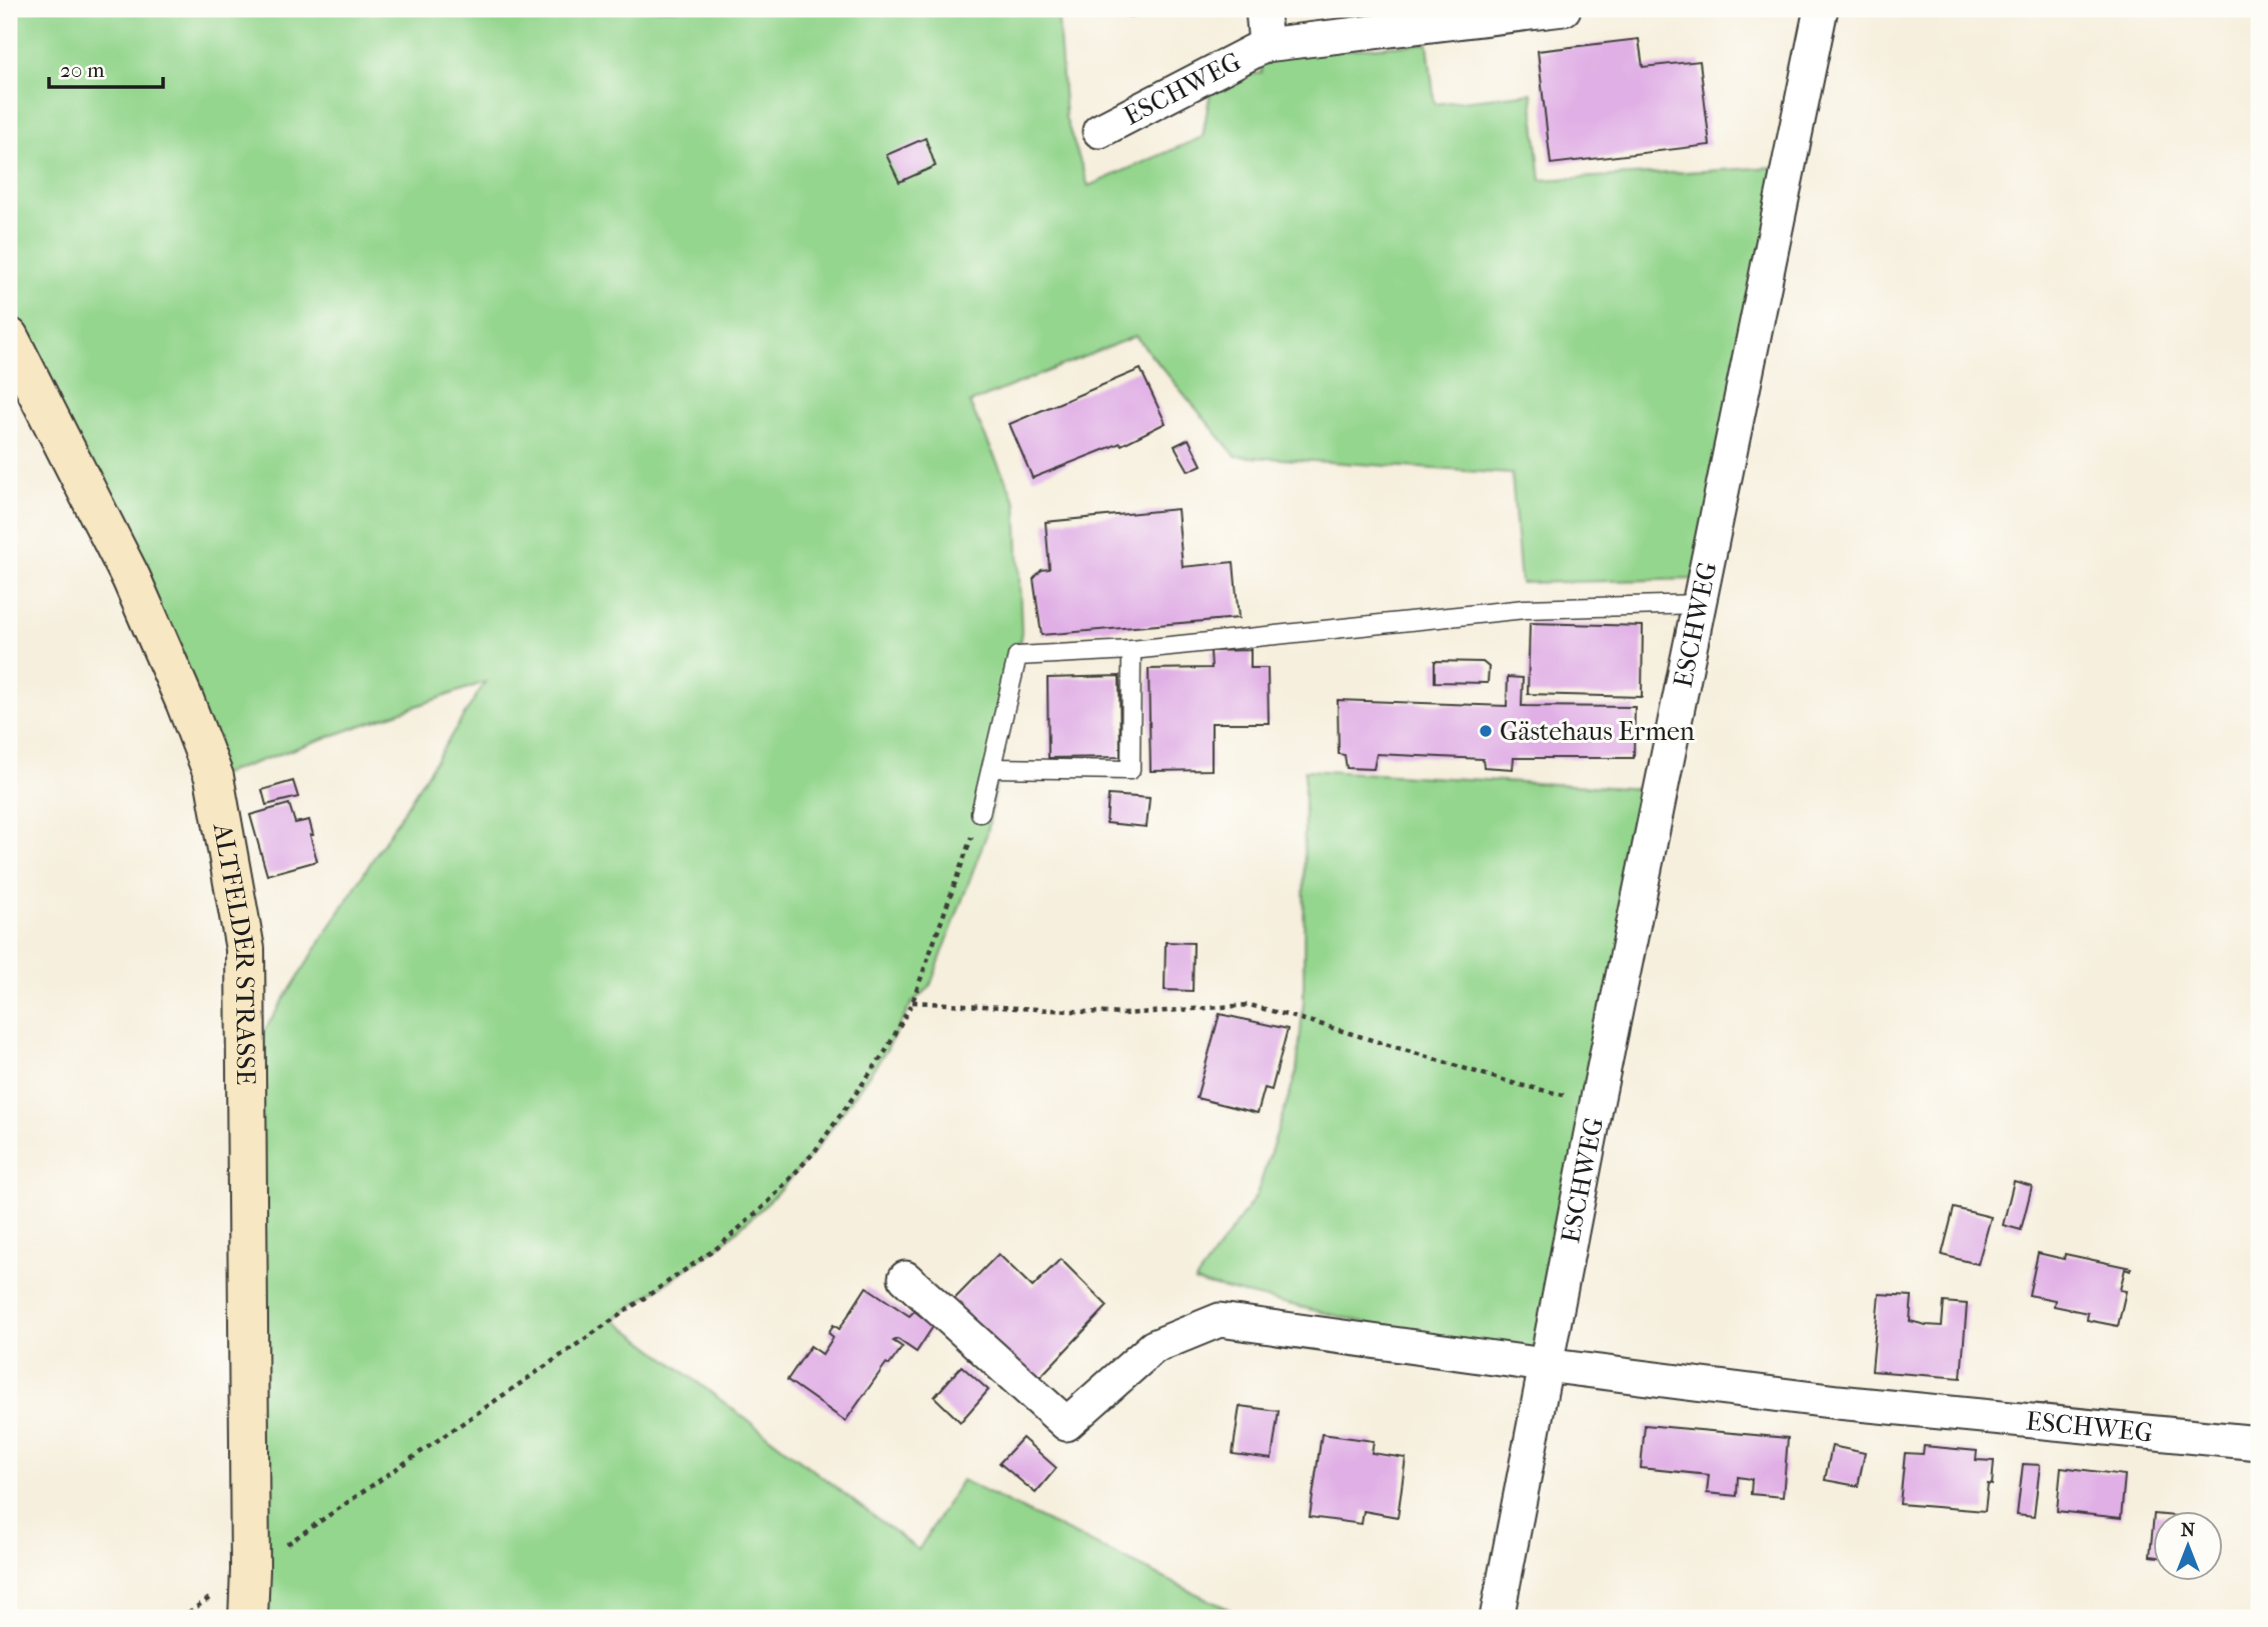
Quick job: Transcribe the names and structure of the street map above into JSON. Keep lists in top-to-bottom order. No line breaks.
{"streets":{"street":["ESCHWEG","ALTFELDER STRASSE"]},"places":["Gästehaus Ermen"],"scale_bar":"20 m","north":"top"}
